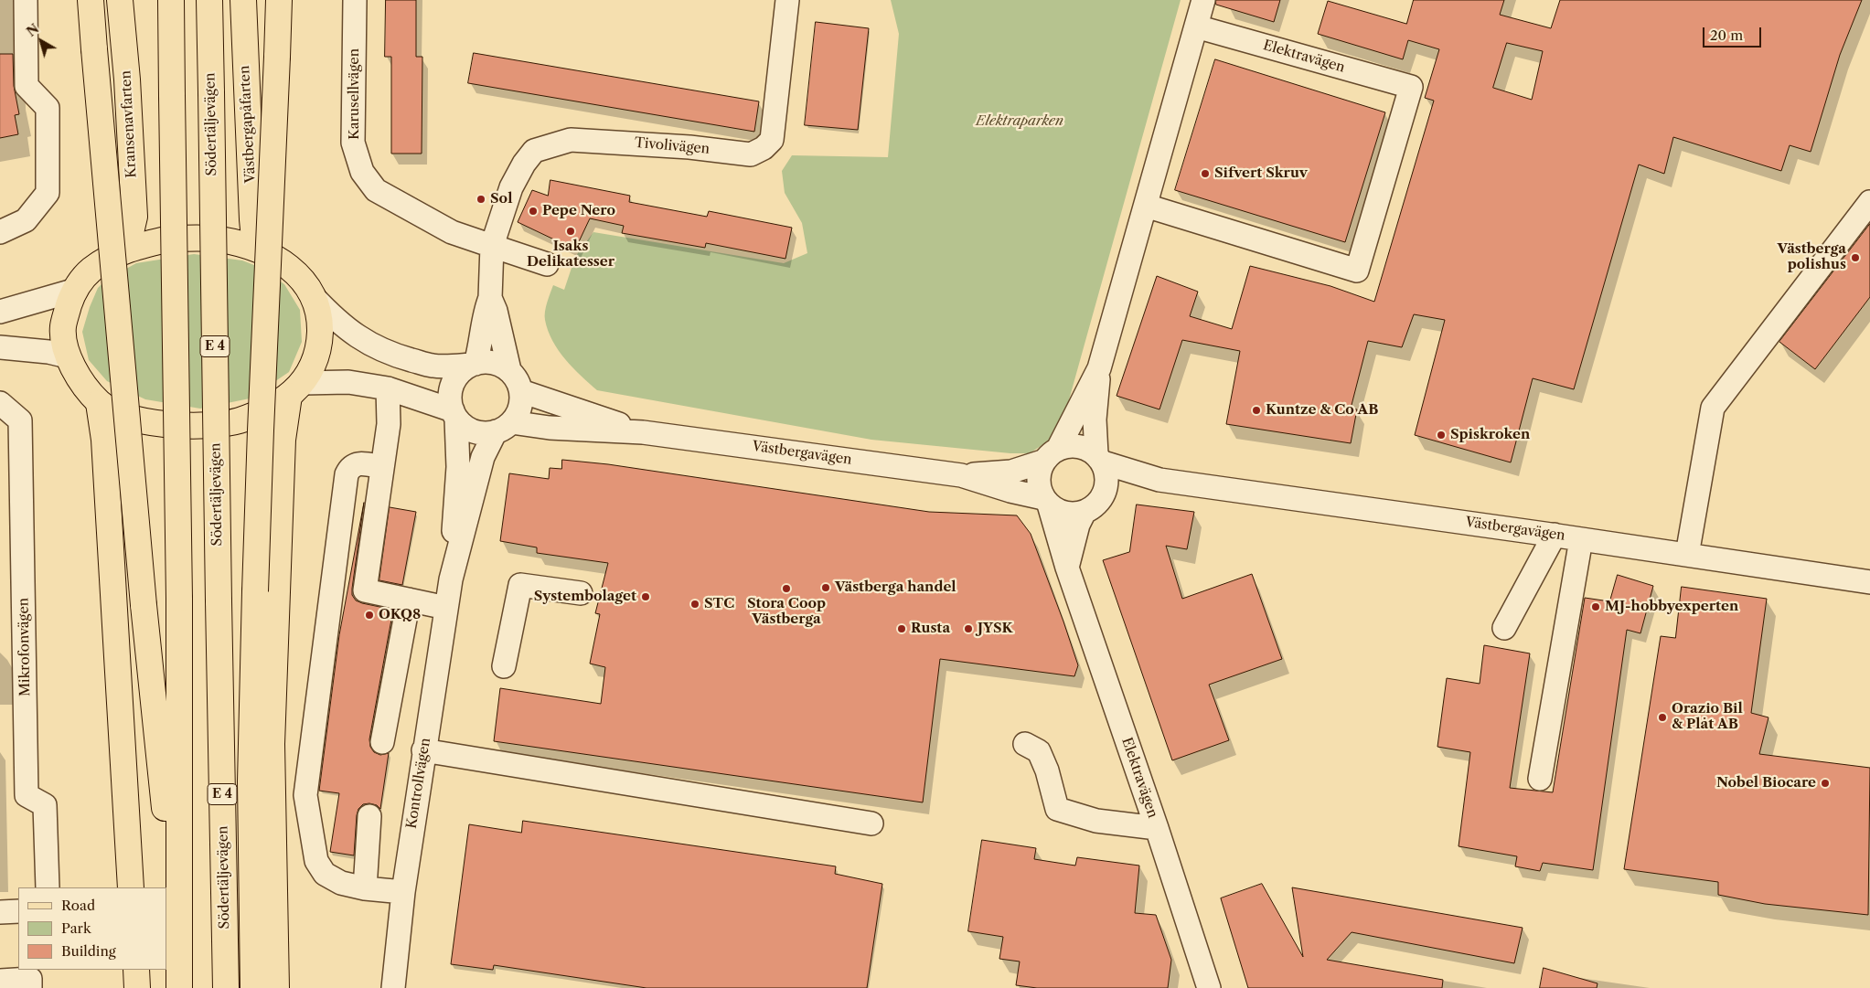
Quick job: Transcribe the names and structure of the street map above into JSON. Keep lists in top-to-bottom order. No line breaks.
{"streets":{"main road":["Kransenavfarten","Södertäljevägen","Västbergapåfarten","E 4"],"street":["Elektravägen","Karusellvägen","Tivolivägen","Västbergavägen","Mikrofonvägen","Kontrollvägen"]},"crossings":[["Elektravägen","Västbergavägen"],["Karusellvägen","Tivolivägen"],["Västbergavägen","Kontrollvägen"]],"parks":["Elektraparken"],"places":["Sifvert Skruv","Sol","Pepe Nero","Isaks Delikatesser","Västberga polishus","Kuntze & Co AB","Spiskroken","Västberga handel","Stora Coop Västberga","Systembolaget","STC","MJ-hobbyexperten","OKQ8","Rusta","JYSK","Orazio Bil & Plåt AB","Nobel Biocare"],"legend":["Road","Park","Building"],"scale_bar":"20 m","north":"top left"}
